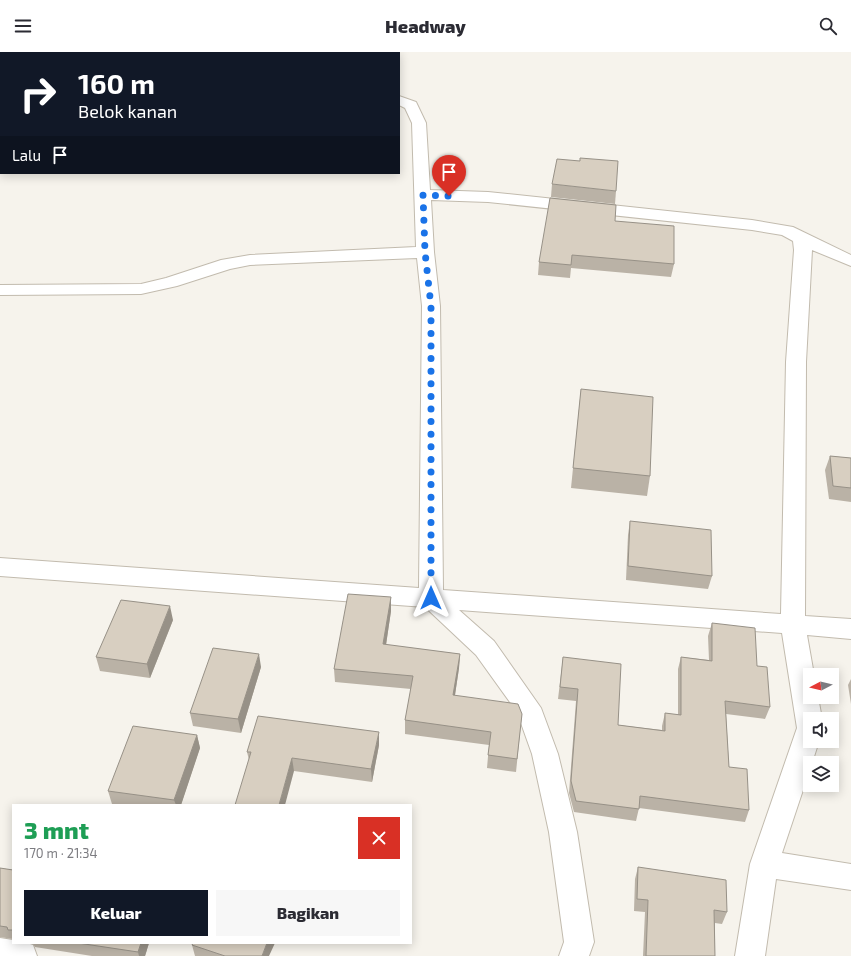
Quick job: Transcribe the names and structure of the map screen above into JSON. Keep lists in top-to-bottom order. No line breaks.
{"north":"left","page":{"header":"Headway","turn":["160 m","Belok kanan"],"then":"Lalu","heading":["3 mnt","170 m · 21:34"],"buttons":["Keluar","Bagikan"]}}
